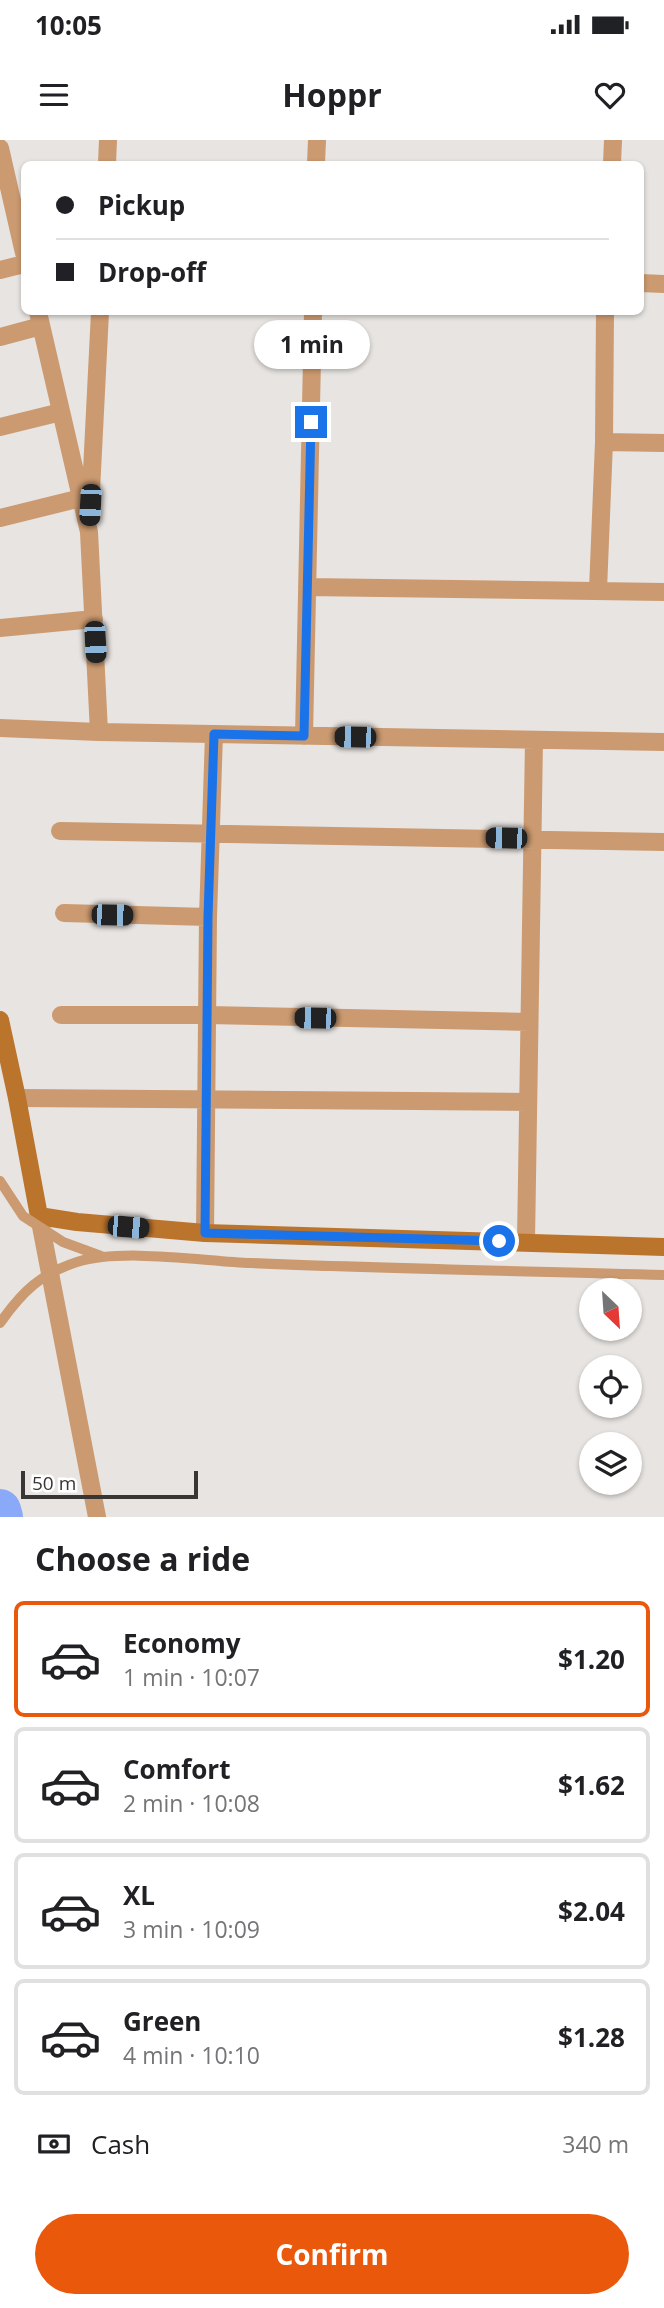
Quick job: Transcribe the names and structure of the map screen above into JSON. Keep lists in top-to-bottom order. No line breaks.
{"scale_bar":"50 m","north":"bottom right","page":{"status":"10:05","header":"Hoppr","banner":["Pickup","Drop-off"],"bubble":"1 min","scale":"50 m","heading":"Choose a ride","list":[{"name":"Economy","note":"1 min · 10:07","value":"$1.20"},{"name":"Comfort","note":"2 min · 10:08","value":"$1.62"},{"name":"XL","note":"3 min · 10:09","value":"$2.04"},{"name":"Green","note":"4 min · 10:10","value":"$1.28"}],"pay":["Cash","340 m"],"buttons":"Confirm"}}
